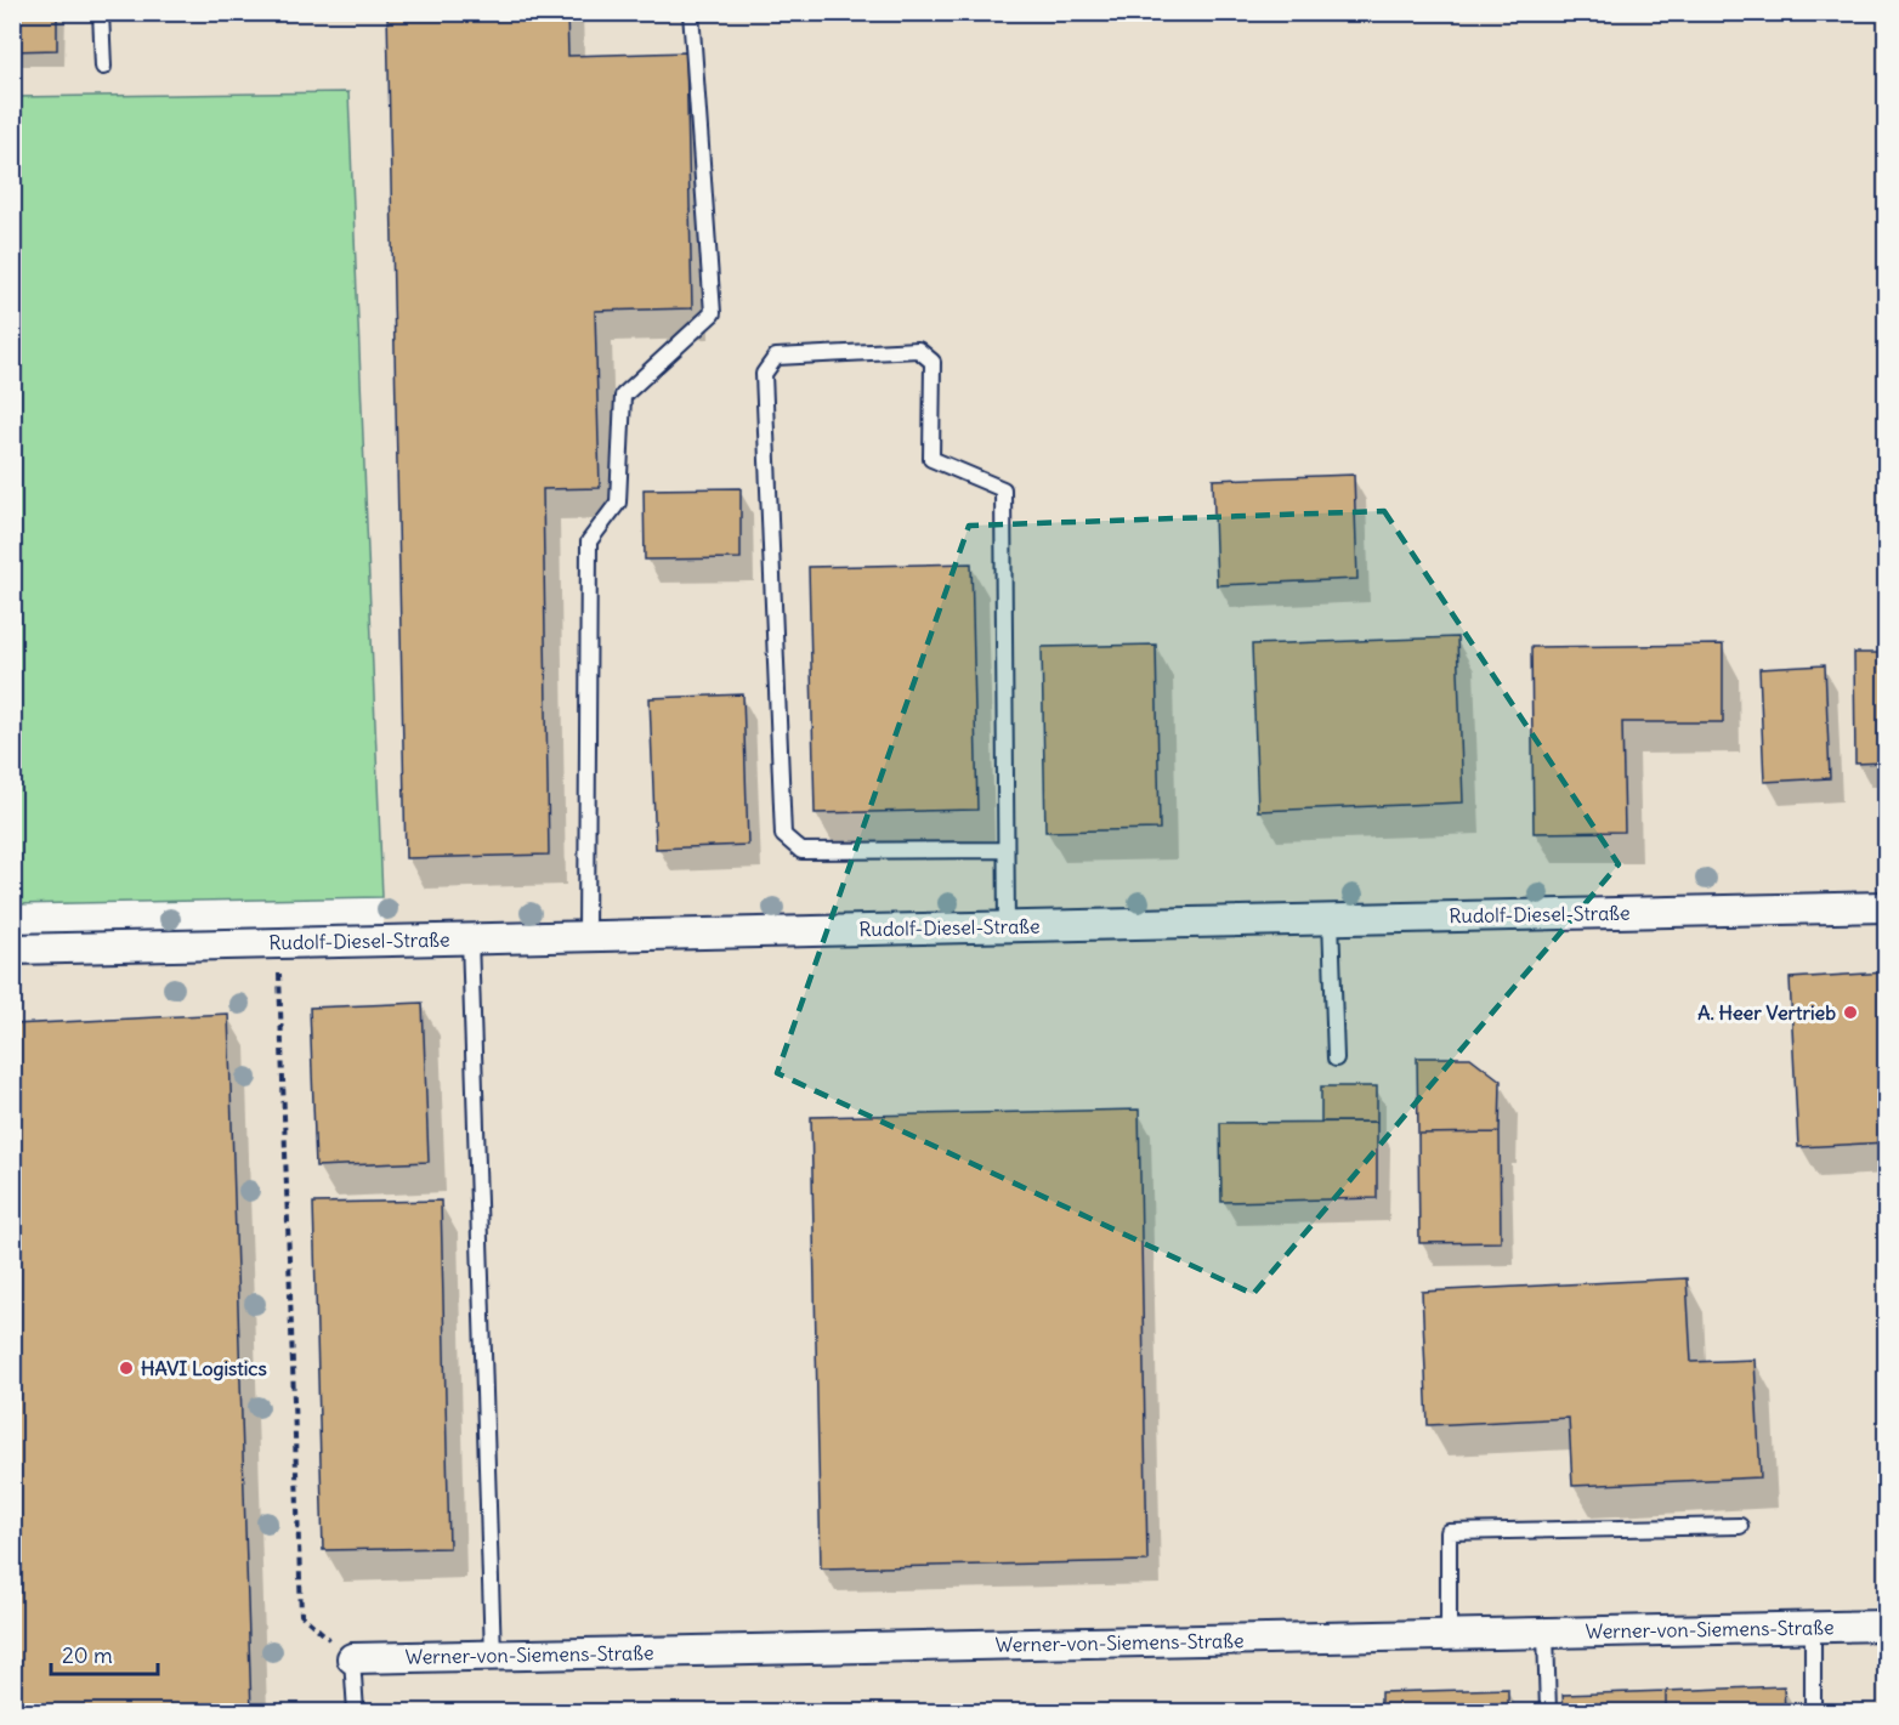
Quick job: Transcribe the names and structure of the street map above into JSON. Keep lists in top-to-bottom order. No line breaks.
{"streets":{"street":["Rudolf-Diesel-Straße","Werner-von-Siemens-Straße"]},"places":["A. Heer Vertrieb","HAVI Logistics"],"scale_bar":"20 m"}
